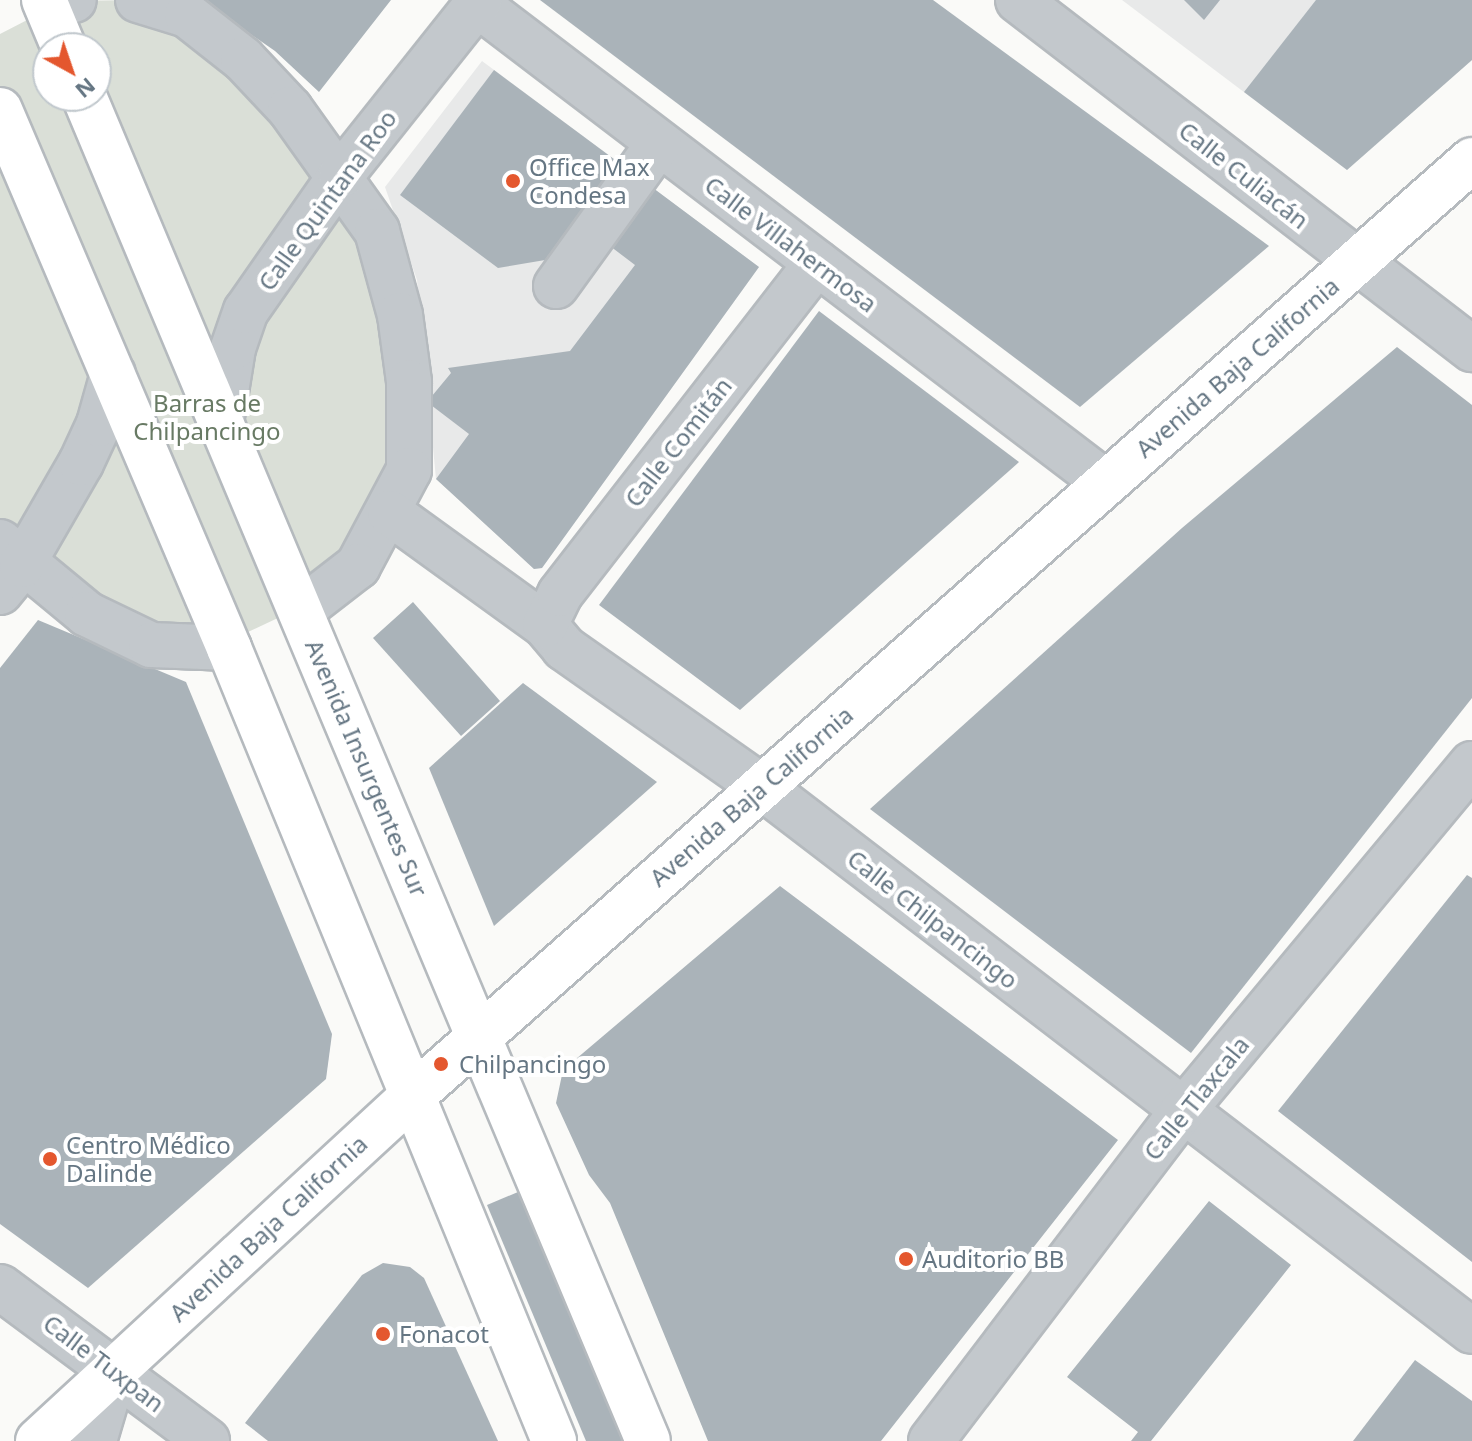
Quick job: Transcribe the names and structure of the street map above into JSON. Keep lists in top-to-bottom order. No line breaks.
{"streets":{"main road":["Avenida Baja California","Avenida Insurgentes Sur"],"street":["Calle Culiacán","Calle Quintana Roo","Calle Villahermosa","Calle Comitán","Calle Chilpancingo","Calle Tlaxcala","Calle Tuxpan"]},"crossings":[["Calle Culiacán","Avenida Baja California"],["Calle Quintana Roo","Calle Villahermosa"],["Calle Quintana Roo","Avenida Insurgentes Sur"],["Calle Villahermosa","Avenida Baja California"],["Calle Villahermosa","Calle Comitán"],["Avenida Baja California","Avenida Insurgentes Sur"],["Avenida Baja California","Calle Chilpancingo"],["Avenida Baja California","Calle Tuxpan"],["Calle Comitán","Calle Chilpancingo"],["Calle Chilpancingo","Calle Tlaxcala"]],"parks":["Barras de Chilpancingo"],"places":["Office Max Condesa","Chilpancingo","Centro Médico Dalinde","Auditorio BB","Fonacot"],"north":"bottom right"}
